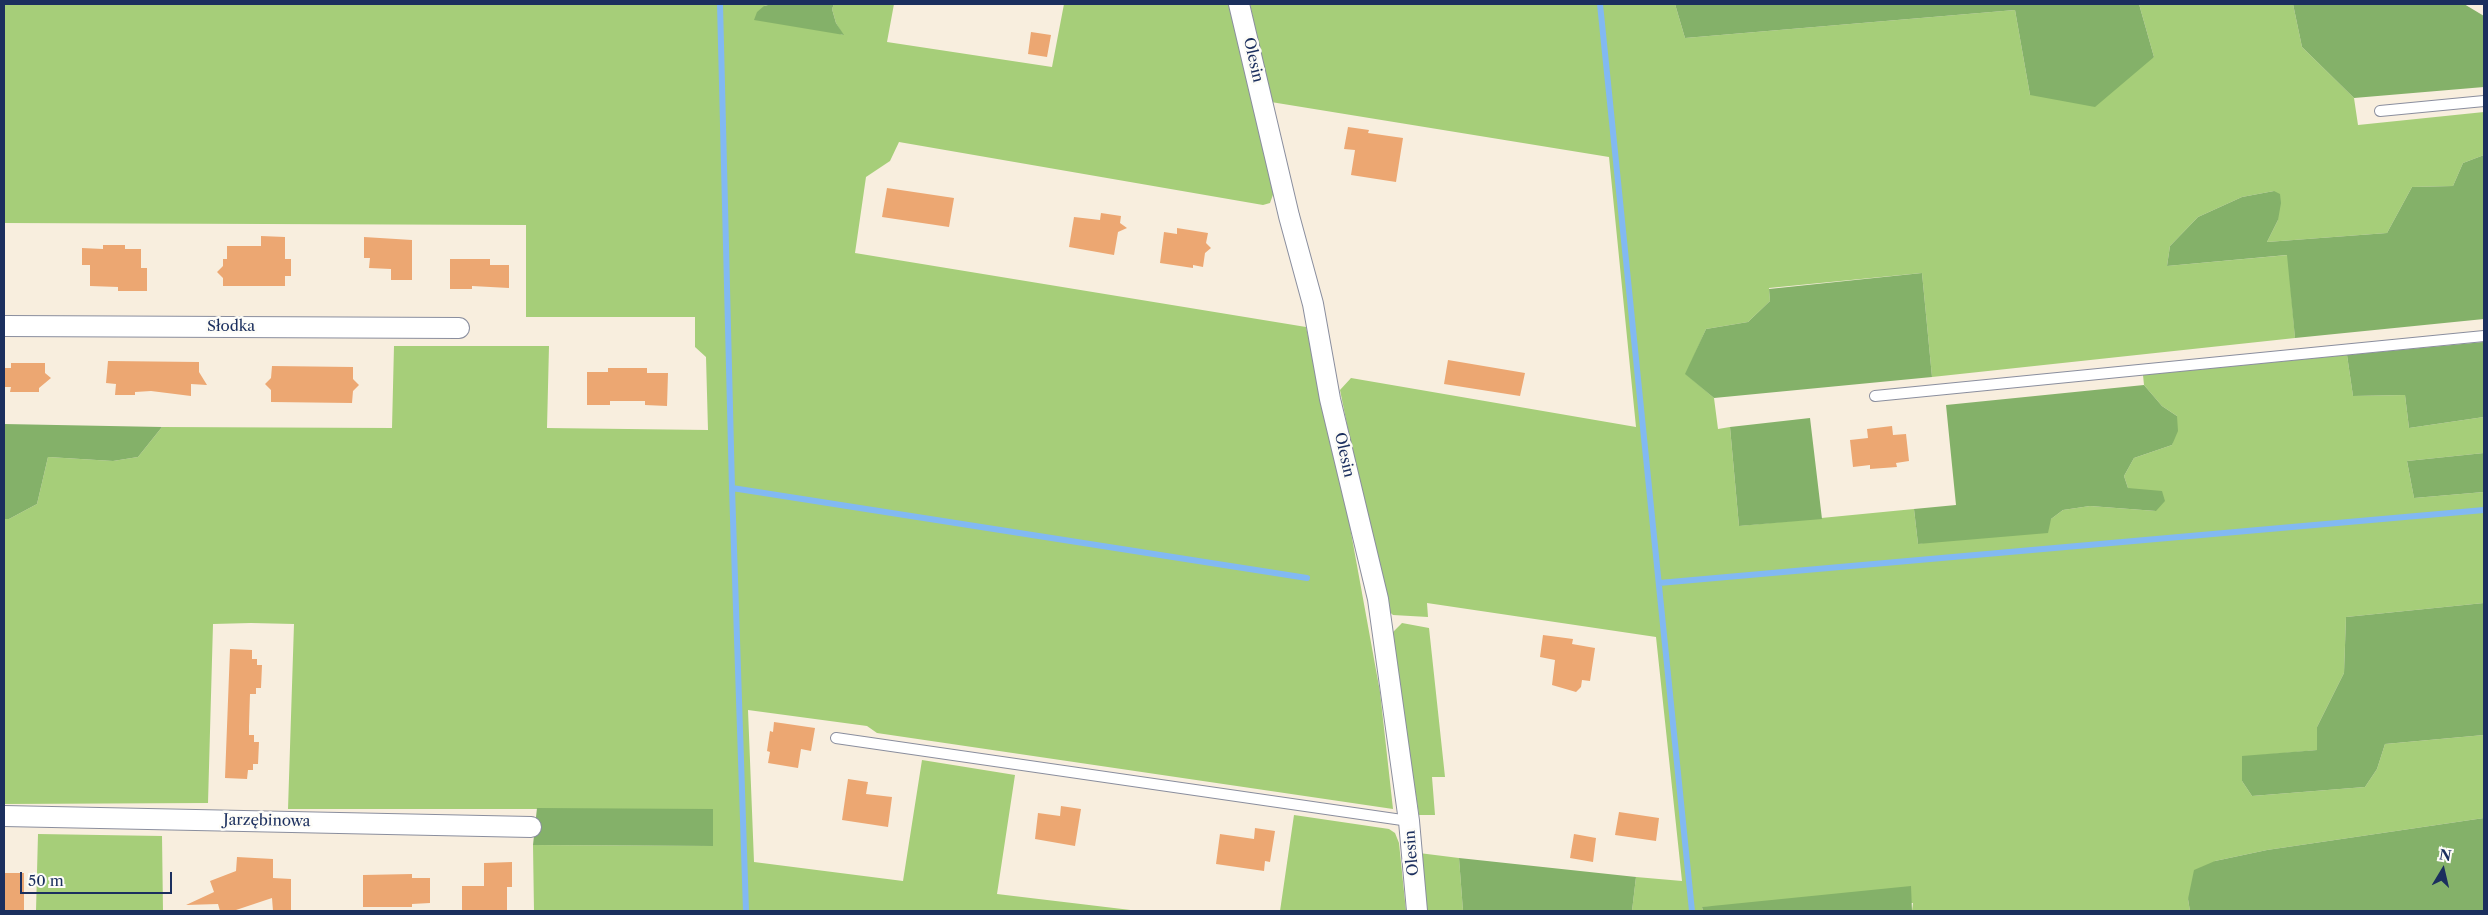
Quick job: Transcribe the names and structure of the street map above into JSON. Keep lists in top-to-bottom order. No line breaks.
{"streets":{"street":["Olesin","Słodka","Jarzębinowa"]},"scale_bar":"50 m","north":"top"}
